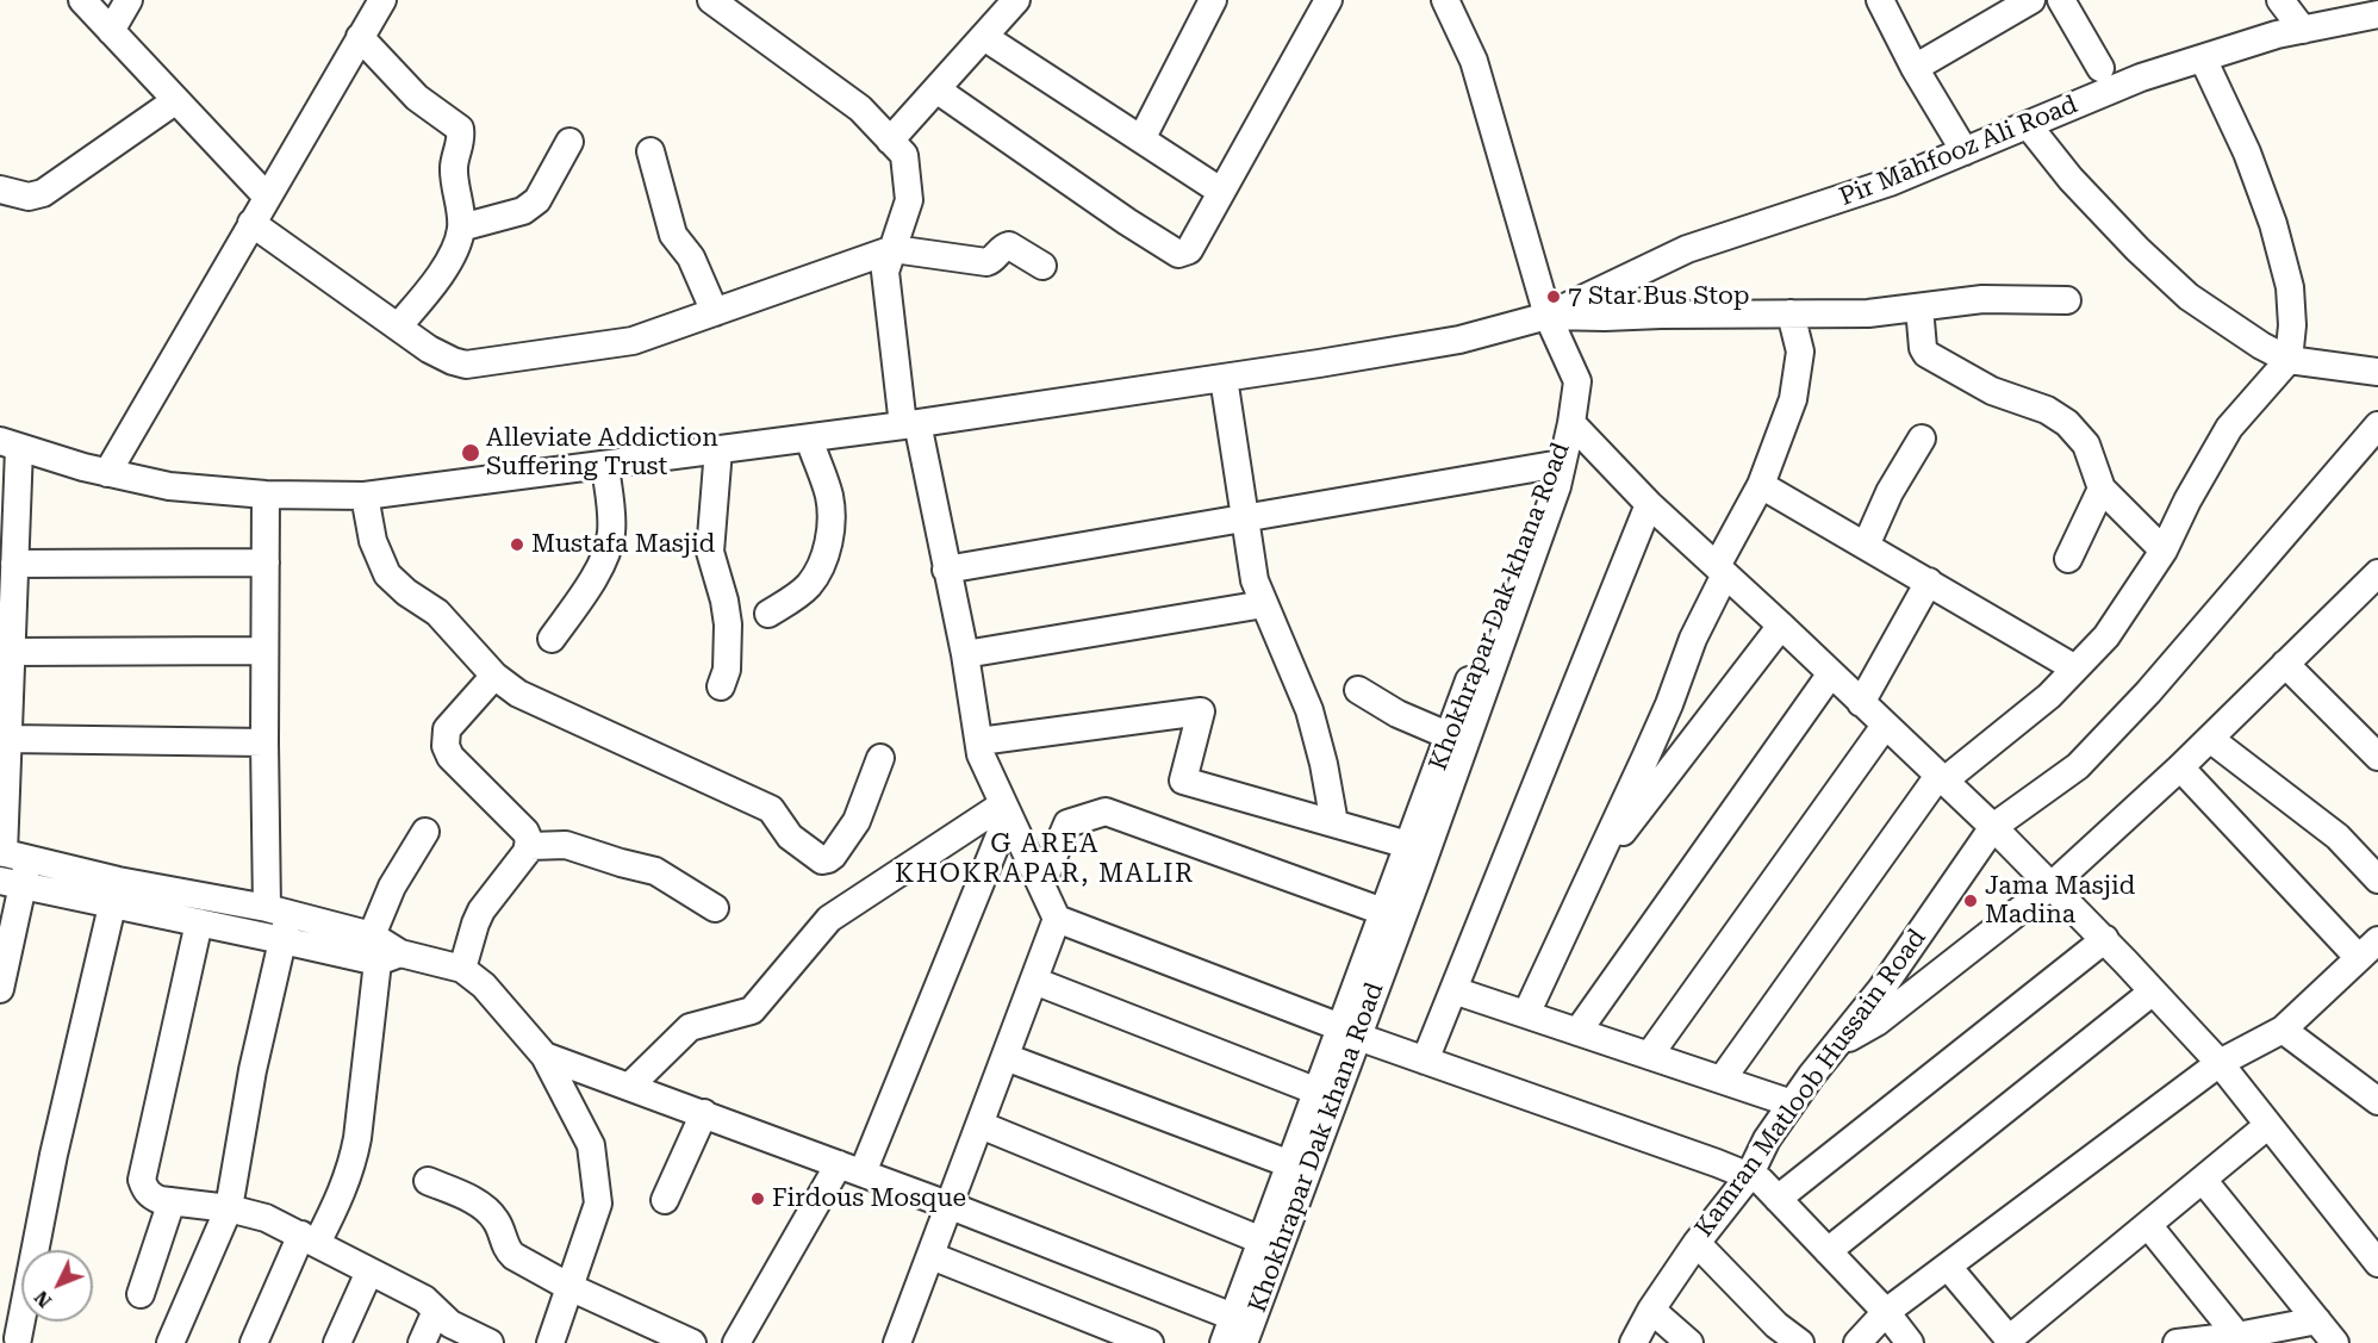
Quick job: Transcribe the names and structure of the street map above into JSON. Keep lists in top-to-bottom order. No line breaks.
{"streets":{"street":["Pir Mahfooz Ali Road","Khokhrapar Dak khana Road","Kamran Matloob Hussain Road"]},"districts":["G AREA KHOKRAPAR, MALIR"],"places":["7 Star Bus Stop","Alleviate Addiction Suffering Trust","Mustafa Masjid","Jama Masjid Madina","Firdous Mosque"],"north":"bottom left"}
